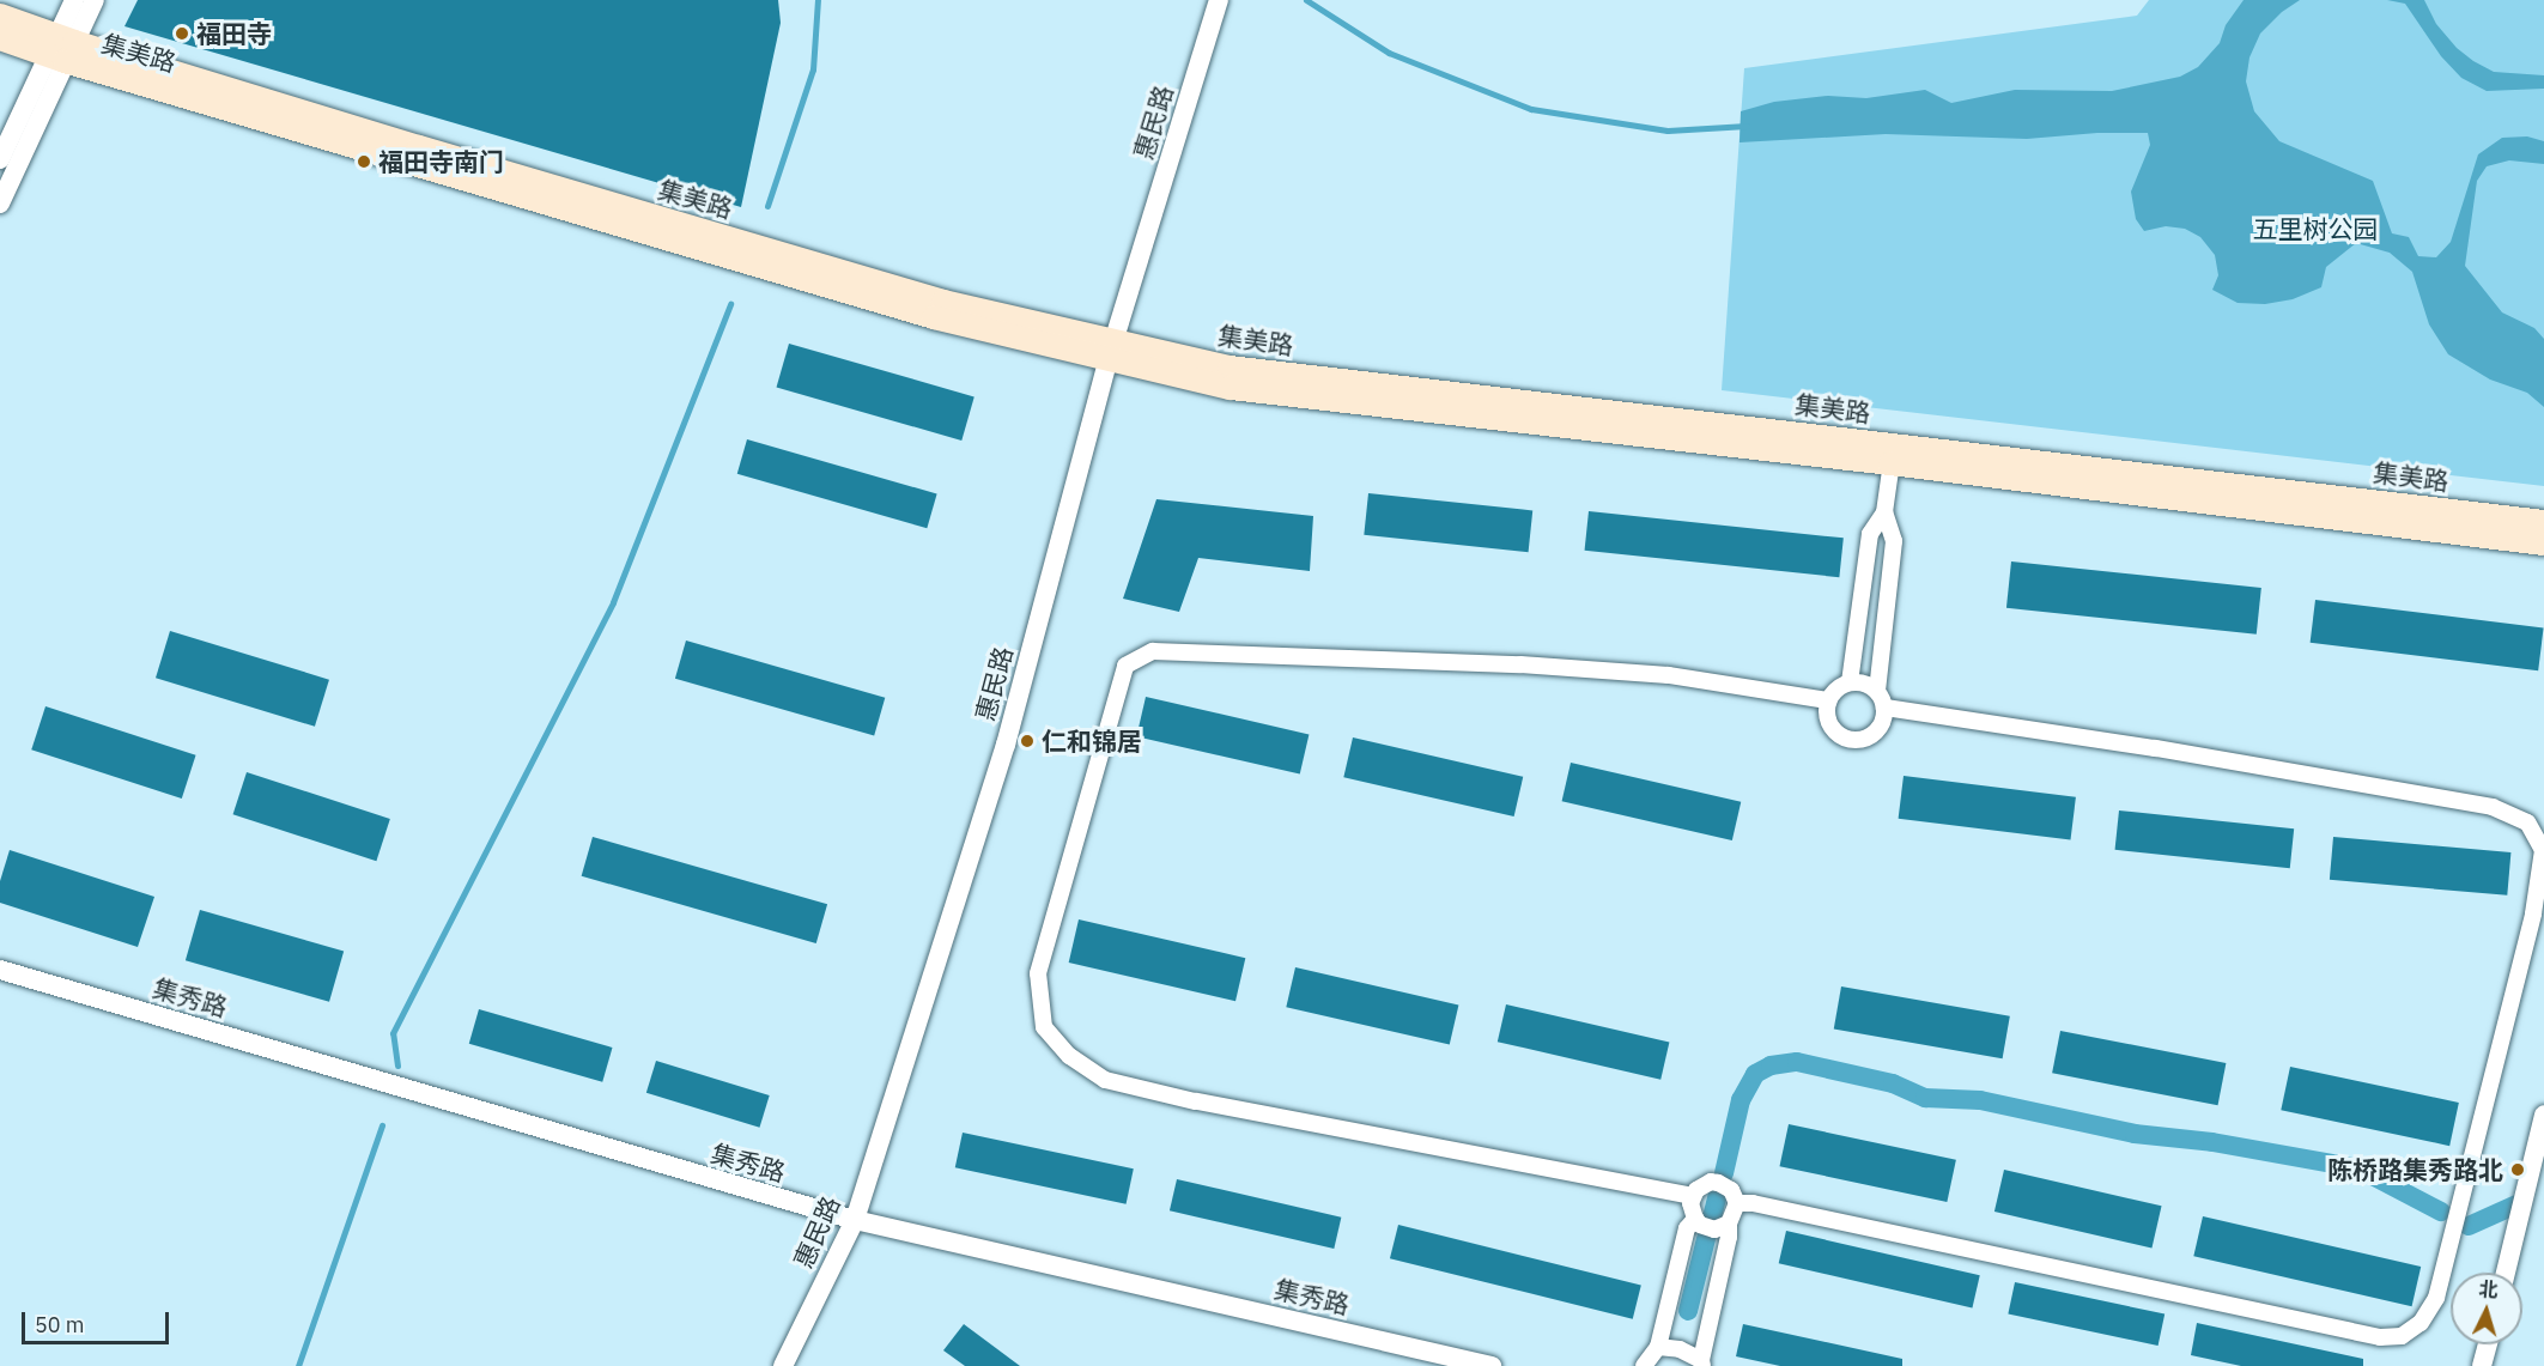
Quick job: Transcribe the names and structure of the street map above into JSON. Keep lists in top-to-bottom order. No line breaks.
{"streets":{"main road":["集美路"],"street":["惠民路","集秀路"]},"crossings":[["集美路","惠民路"],["惠民路","集秀路"]],"parks":["五里树公园"],"places":["福田寺","福田寺南门","仁和锦居","陈桥路集秀路北"],"scale_bar":"50 m","north":"top"}
